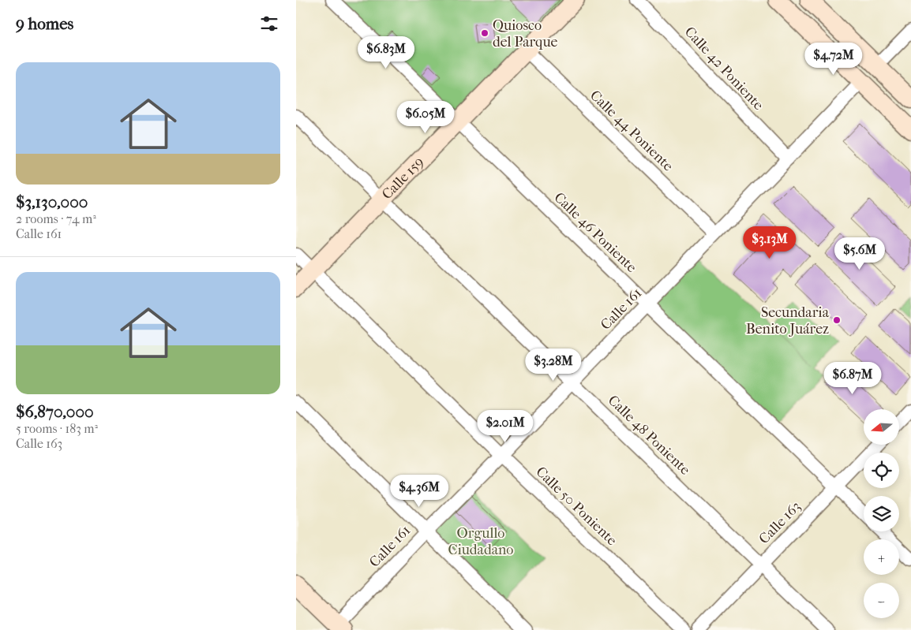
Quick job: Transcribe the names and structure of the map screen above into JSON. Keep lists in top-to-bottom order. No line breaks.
{"streets":{"street":["Calle 42 Poniente","Calle 44 Poniente","Calle 159","Calle 46 Poniente","Calle 161","Calle 48 Poniente","Calle 50 Poniente","Calle 163"]},"crossings":[["Calle 42 Poniente","Calle 161"],["Calle 44 Poniente","Calle 159"],["Calle 44 Poniente","Calle 161"],["Calle 159","Calle 46 Poniente"],["Calle 159","Calle 48 Poniente"],["Calle 159","Calle 50 Poniente"],["Calle 46 Poniente","Calle 161"],["Calle 46 Poniente","Calle 163"],["Calle 161","Calle 48 Poniente"],["Calle 161","Calle 50 Poniente"],["Calle 48 Poniente","Calle 163"]],"parks":["Orgullo Ciudadano"],"places":["Quiosco del Parque","Secundaria Benito Juárez"],"north":"left","page":{"heading":"9 homes","price":["$6.83M","$4.72M","$6.05M","$3.13M","$5.6M","$3.28M","$6.87M","$2.01M","$4.36M"],"list":[{"name":"$3,130,000","note":"2 rooms · 74 m² · Calle 161"},{"name":"$6,870,000","note":"5 rooms · 183 m² · Calle 163"}],"map_buttons":["+","−"]}}
